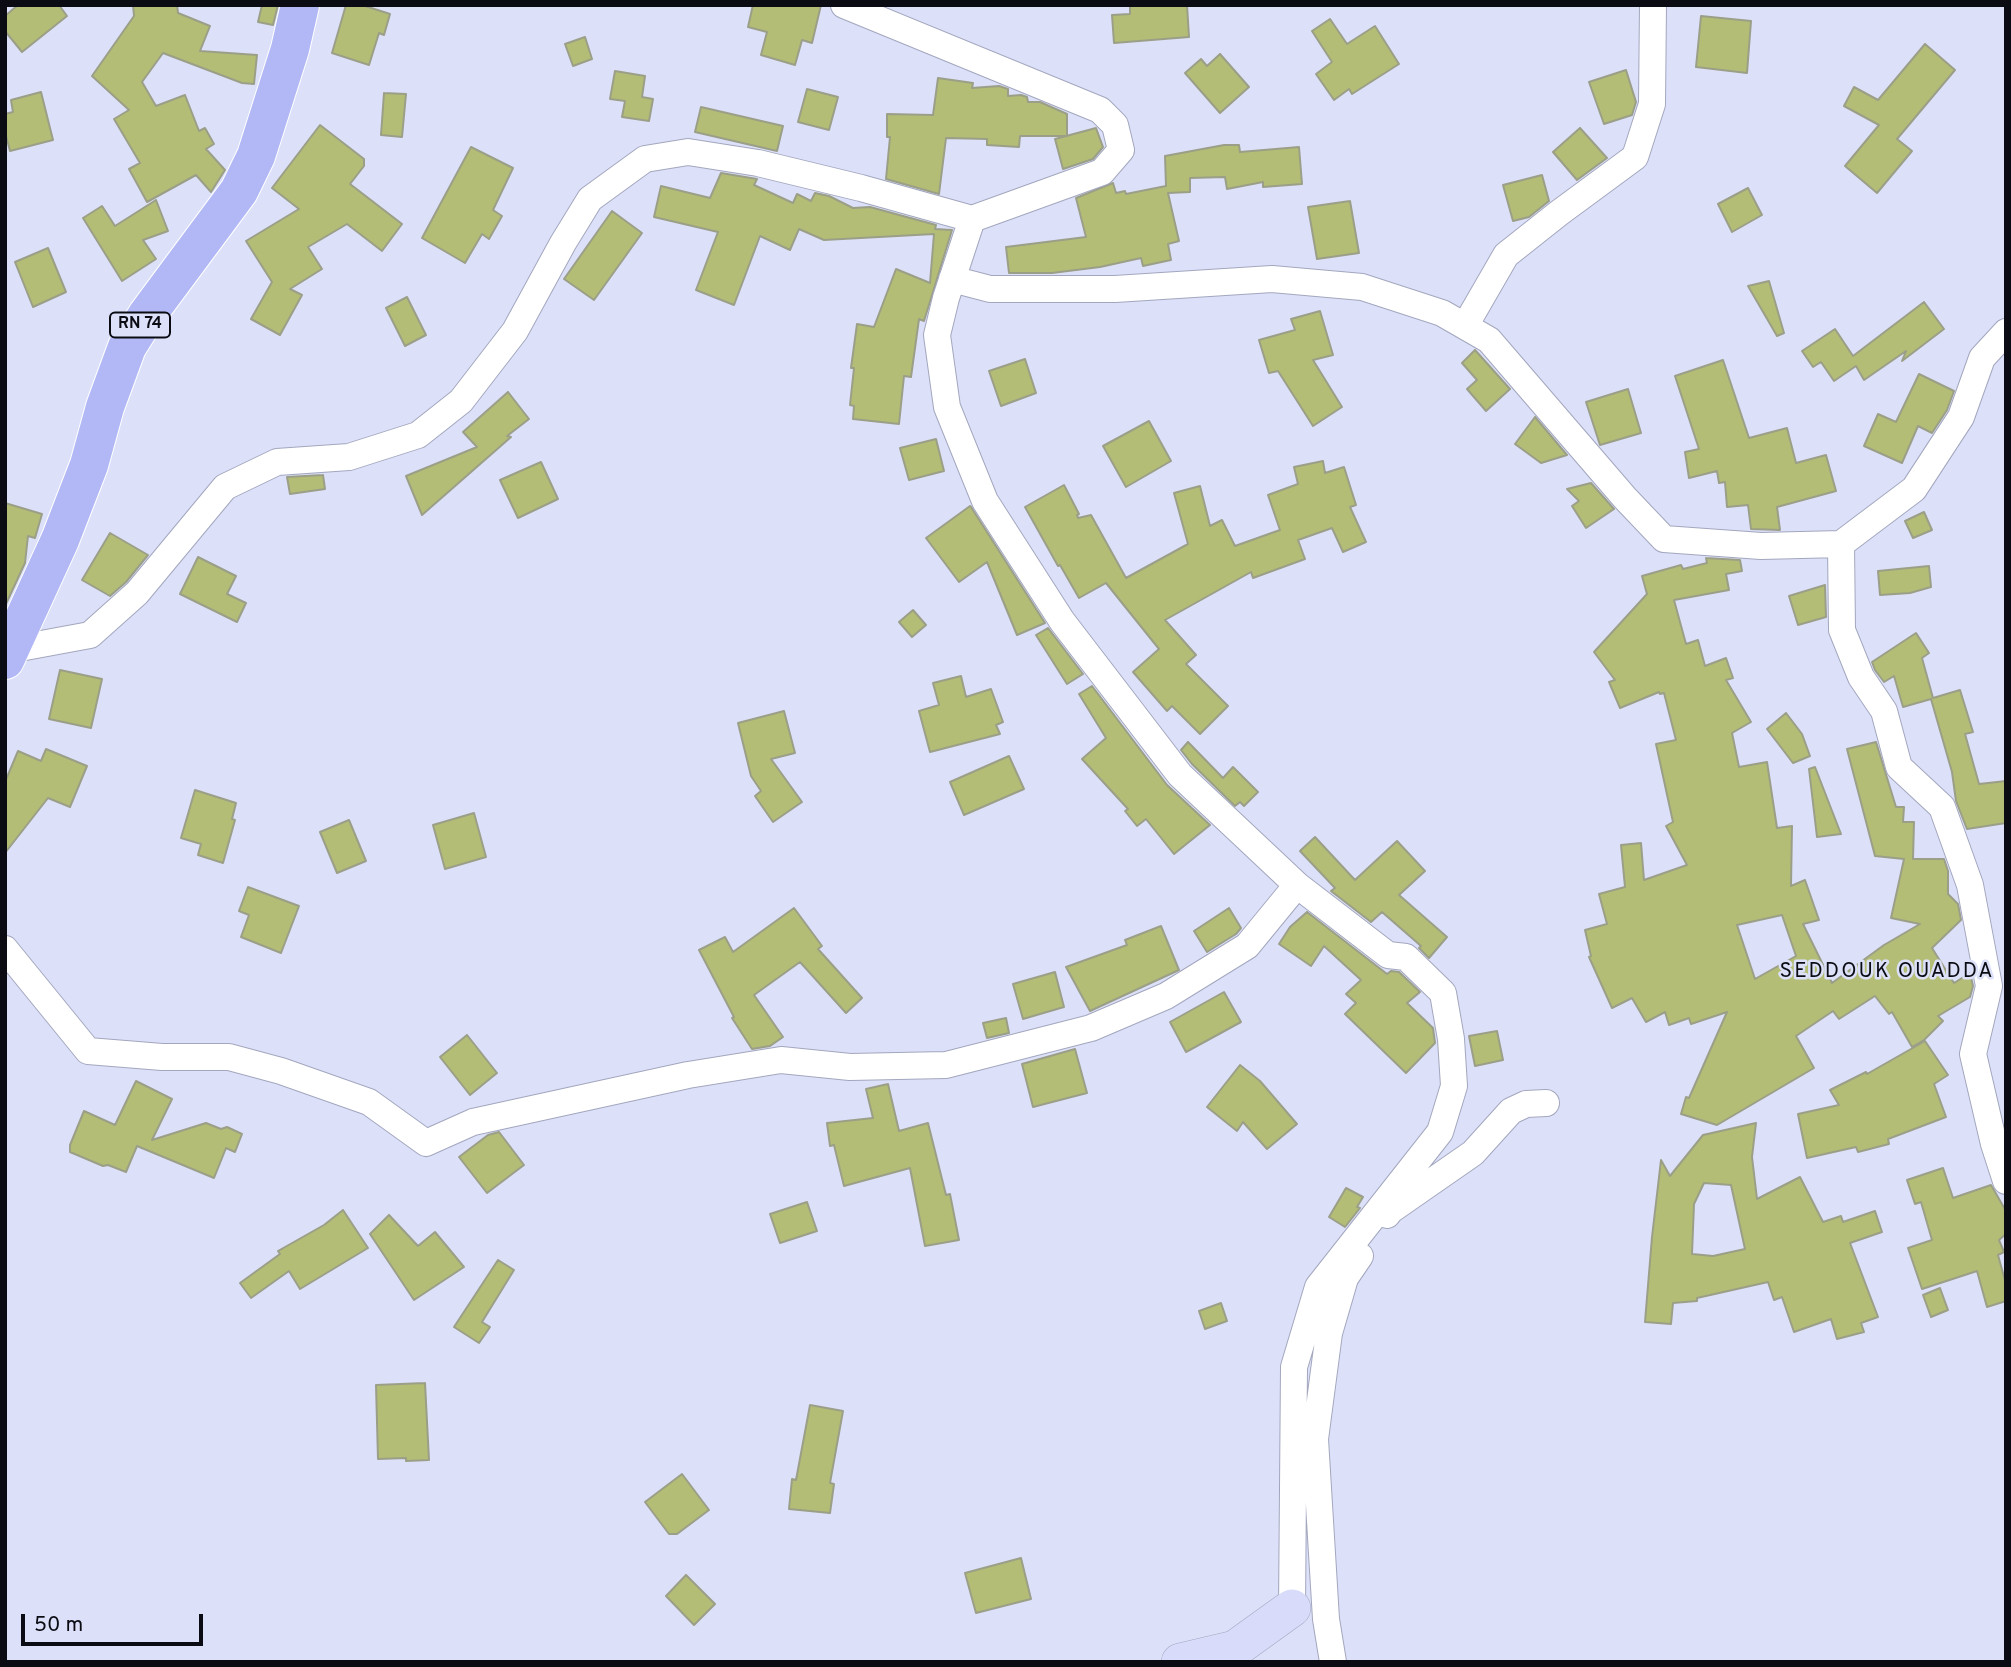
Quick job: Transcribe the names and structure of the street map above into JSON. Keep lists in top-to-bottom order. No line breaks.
{"streets":{"main road":["RN 74"]},"districts":["SEDDOUK OUADDA"],"scale_bar":"50 m"}
